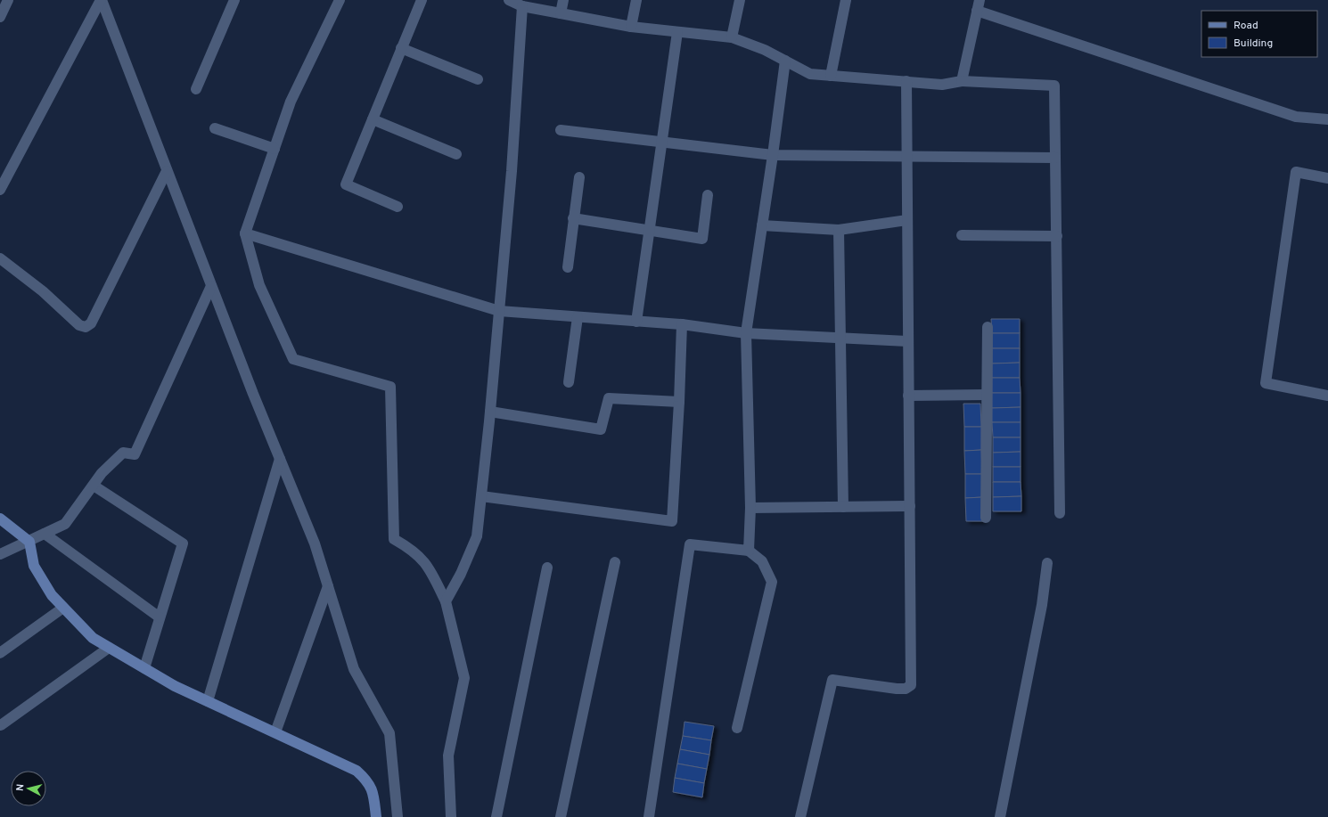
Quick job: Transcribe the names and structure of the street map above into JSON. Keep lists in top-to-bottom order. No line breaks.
{"legend":["Road","Building"],"north":"left"}
